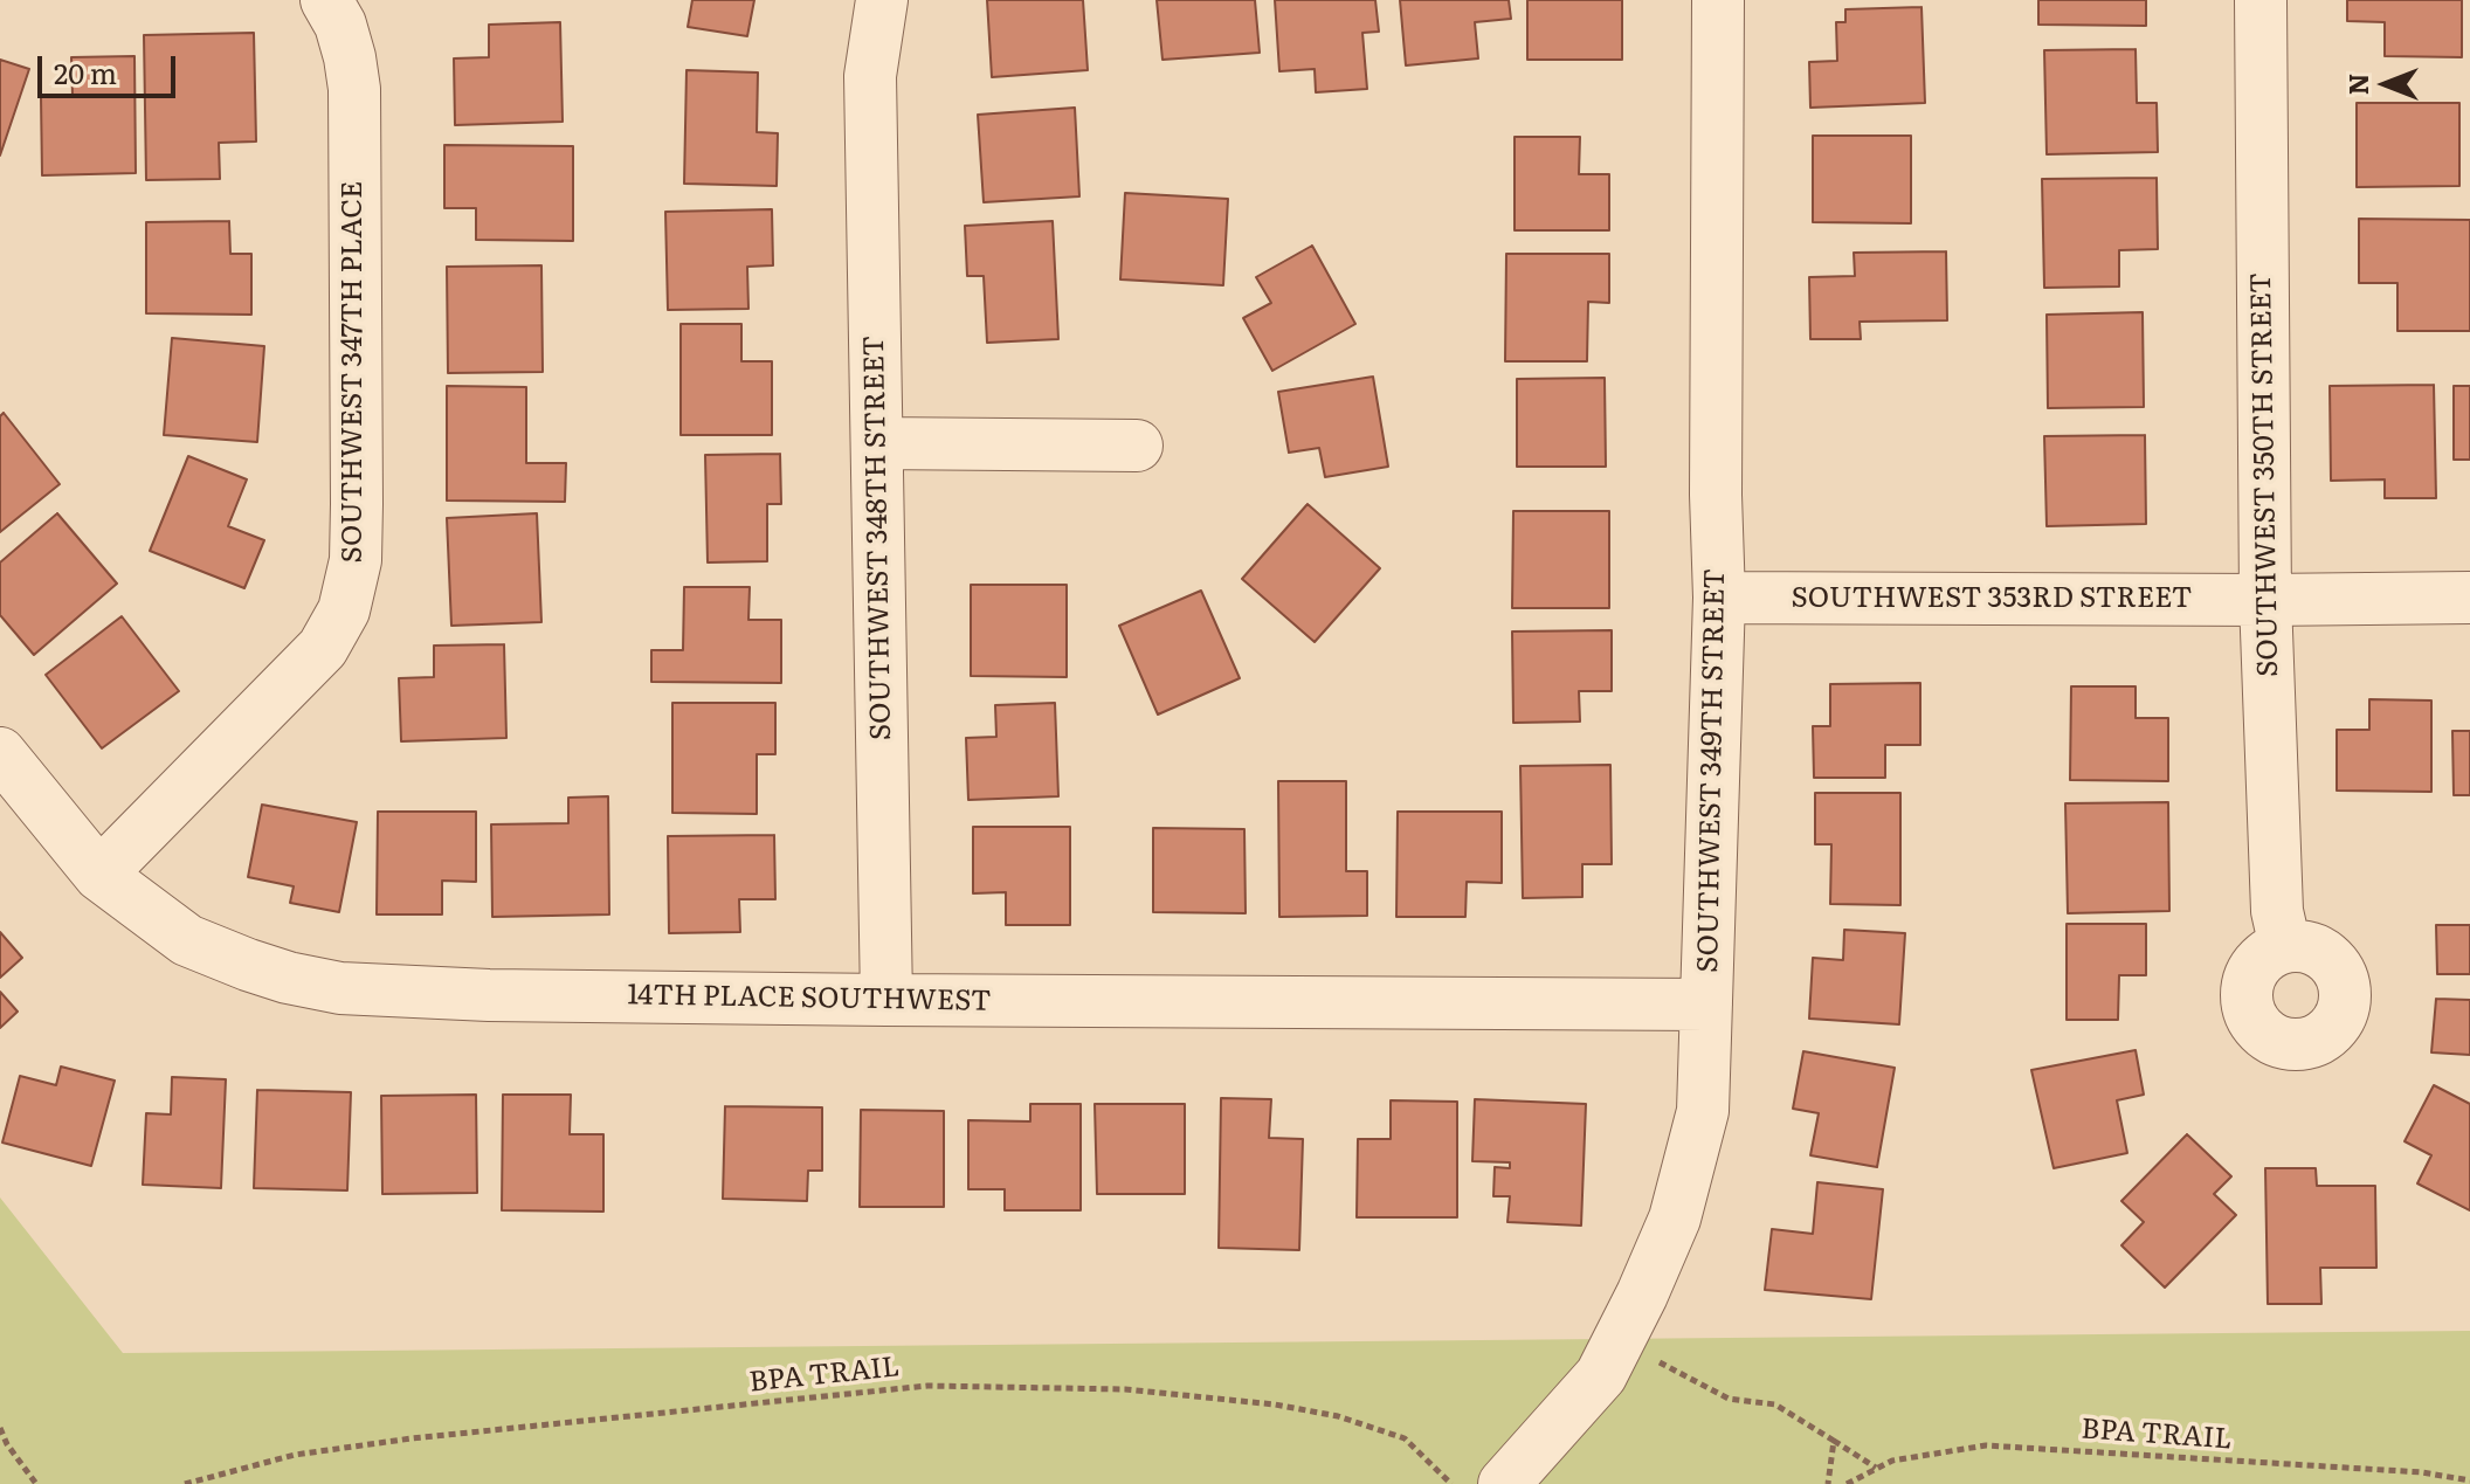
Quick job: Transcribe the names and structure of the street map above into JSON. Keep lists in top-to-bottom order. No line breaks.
{"streets":{"street":["SOUTHWEST 347TH PLACE","SOUTHWEST 350TH STREET","SOUTHWEST 348TH STREET","SOUTHWEST 353RD STREET","SOUTHWEST 349TH STREET","14TH PLACE SOUTHWEST"],"path":["BPA TRAIL"]},"crossings":[["SOUTHWEST 347TH PLACE","14TH PLACE SOUTHWEST"],["SOUTHWEST 350TH STREET","SOUTHWEST 353RD STREET"],["SOUTHWEST 348TH STREET","14TH PLACE SOUTHWEST"],["SOUTHWEST 353RD STREET","SOUTHWEST 349TH STREET"],["SOUTHWEST 349TH STREET","14TH PLACE SOUTHWEST"]],"scale_bar":"20 m","north":"left"}
